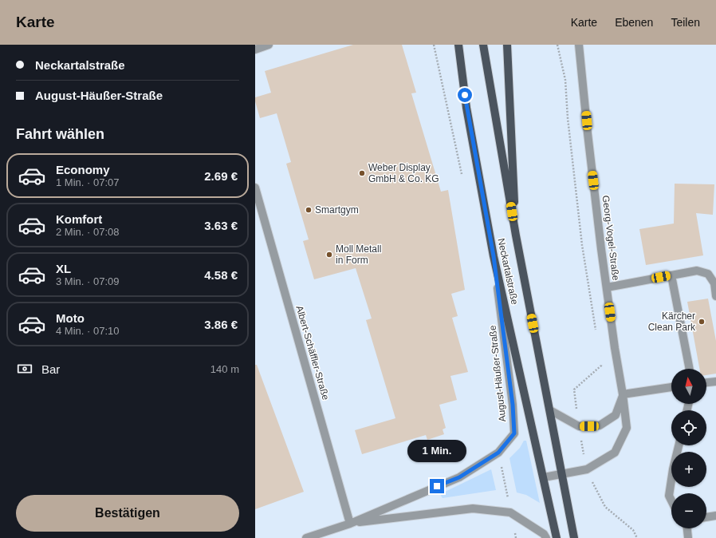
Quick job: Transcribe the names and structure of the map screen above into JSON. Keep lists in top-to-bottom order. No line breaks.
{"streets":{"main road":["Neckartalstraße"],"street":["Georg-Vogel-Straße","Albert-Schäffler-Straße","August-Häußer-Straße"]},"crossings":[["Georg-Vogel-Straße","Neckartalstraße"],["Neckartalstraße","August-Häußer-Straße"],["Albert-Schäffler-Straße","August-Häußer-Straße"]],"places":["Weber Display GmbH & Co. KG","Smartgym","Moll Metall in Form","Kärcher Clean Park"],"north":"top","page":{"header":"Karte","nav":["Karte","Ebenen","Teilen"],"banner":["Neckartalstraße","August-Häußer-Straße"],"heading":"Fahrt wählen","list":[{"name":"Economy","note":"1 Min. · 07:07","value":"2.69 €"},{"name":"Komfort","note":"2 Min. · 07:08","value":"3.63 €"},{"name":"XL","note":"3 Min. · 07:09","value":"4.58 €"},{"name":"Moto","note":"4 Min. · 07:10","value":"3.86 €"}],"pay":["Bar","140 m"],"map_buttons":["+","−"],"bubble":"1 Min.","buttons":"Bestätigen"}}
